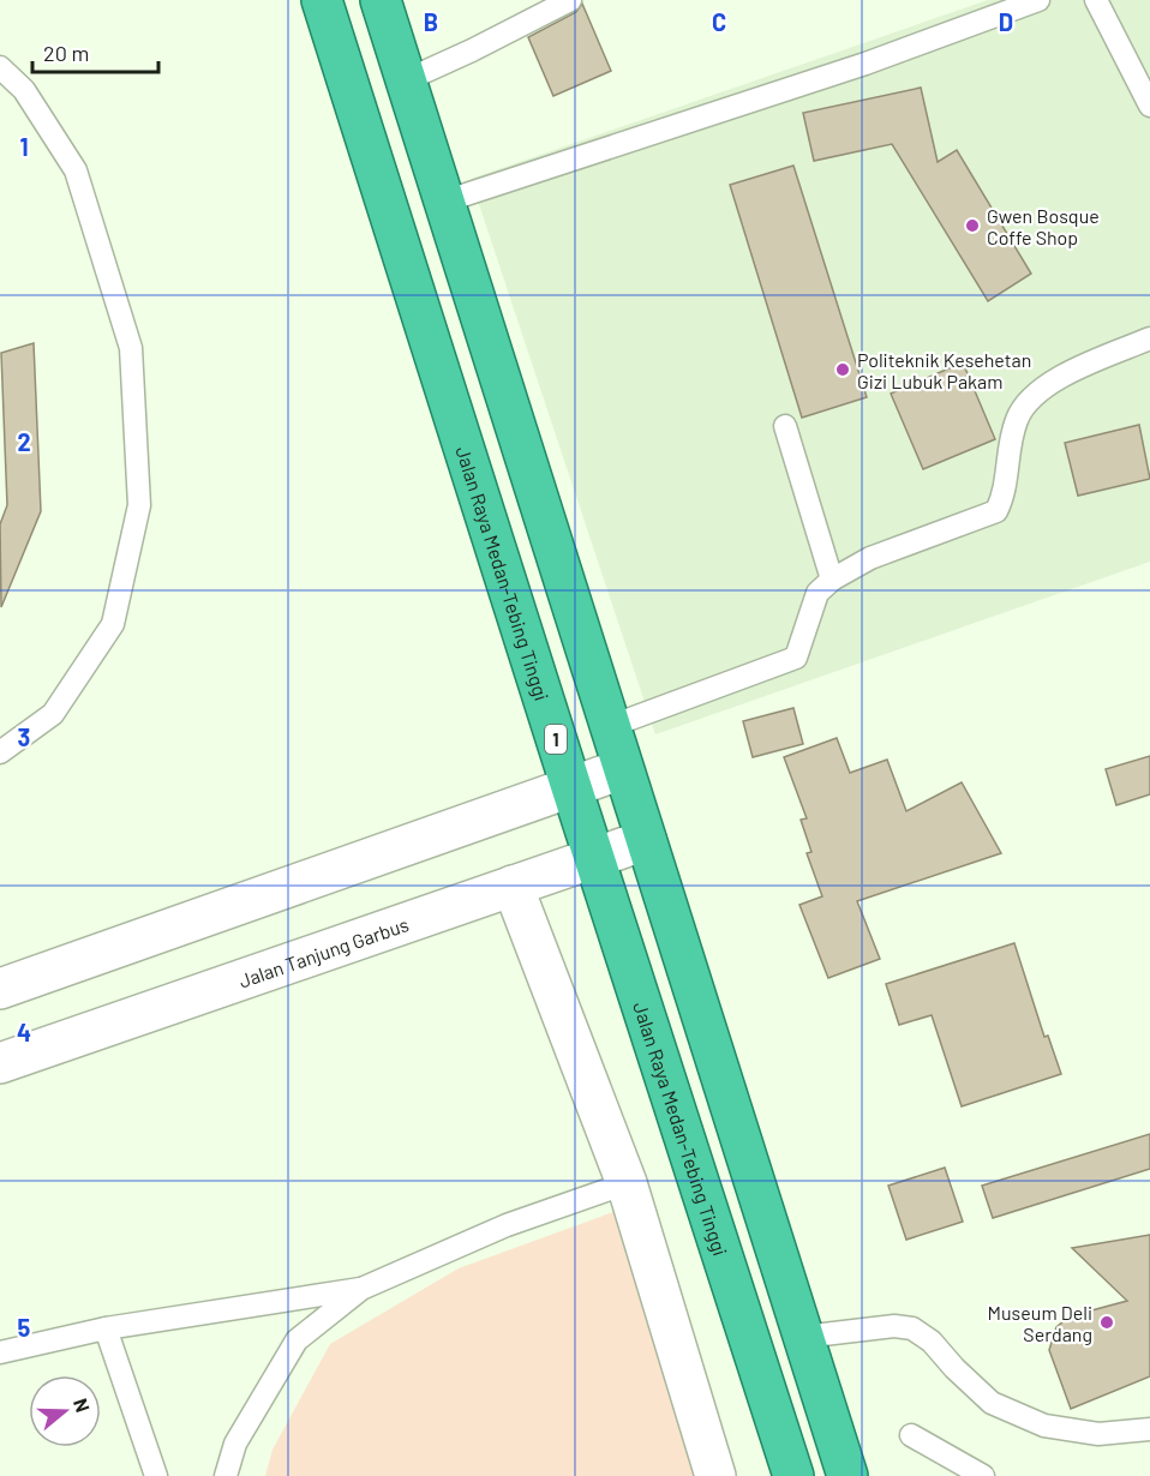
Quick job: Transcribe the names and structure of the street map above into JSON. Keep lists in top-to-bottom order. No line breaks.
{"streets":{"highway":["Jalan Raya Medan-Tebing Tinggi","1"],"street":["Jalan Tanjung Garbus"]},"crossings":[["Jalan Raya Medan-Tebing Tinggi","Jalan Tanjung Garbus"]],"places":["Gwen Bosque Coffe Shop","Politeknik Kesehetan Gizi Lubuk Pakam","Museum Deli Serdang"],"scale_bar":"20 m","north":"right","grid":{"columns":["B","C","D"],"rows":["1","2","3","4","5"]}}
